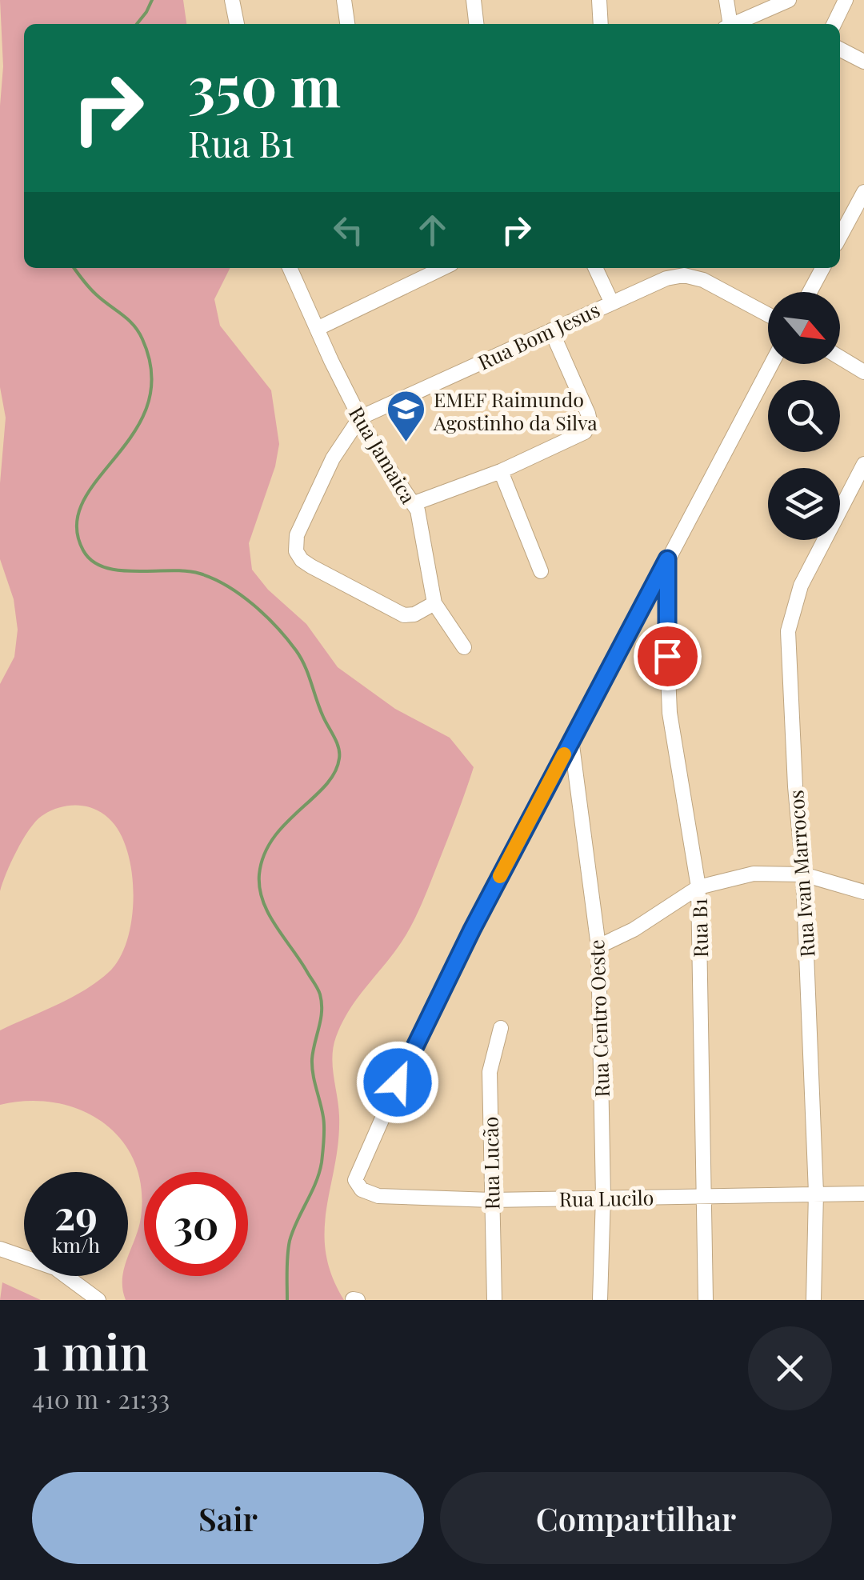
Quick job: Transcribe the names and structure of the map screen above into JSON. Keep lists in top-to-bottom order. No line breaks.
{"streets":{"street":["Rua Bom Jesus","Rua Jamaica","Rua Ivan Marrocos","Rua B1","Rua Centro Oeste","Rua Lucão","Rua Lucilo"]},"crossings":[["Rua Bom Jesus","Rua Jamaica"],["Rua Ivan Marrocos","Rua Lucilo"],["Rua B1","Rua Lucilo"],["Rua Centro Oeste","Rua Lucilo"],["Rua Lucão","Rua Lucilo"]],"places":{"school or university":["EMEF Raimundo Agostinho da Silva"]},"north":"bottom right","page":{"turn":["350 m","Rua B1"],"speed":"29 km/h","limit":"30","heading":["1 min","410 m · 21:33"],"buttons":["Sair","Compartilhar"]}}
